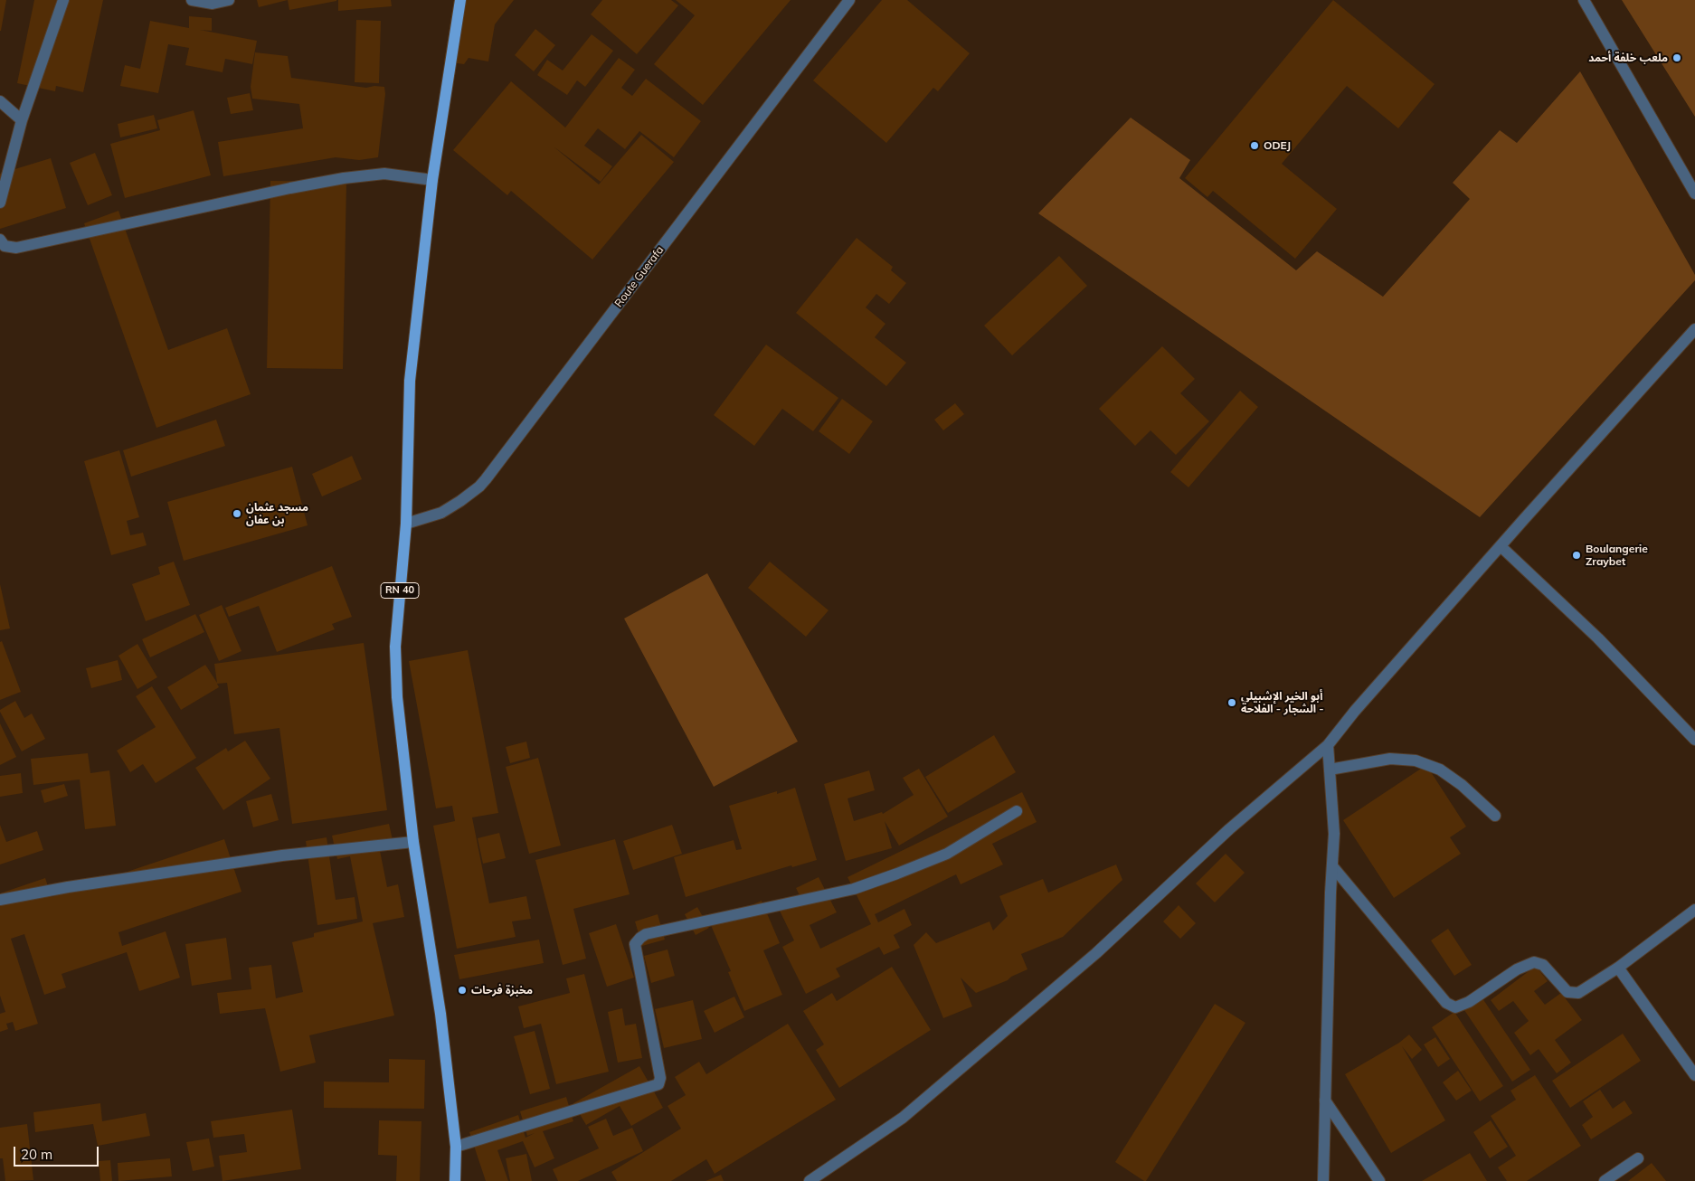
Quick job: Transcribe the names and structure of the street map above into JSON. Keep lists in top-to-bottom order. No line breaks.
{"streets":{"main road":["RN 40"],"street":["Route Guerafa"]},"crossings":[["Route Guerafa","RN 40"]],"places":["ملعب خلفة أحمد","ODEJ","مسجد عثمان بن عفان","Boulangerie Zraybet","أبو الخير الإشبيلي الشجار - الفلاحة -","مخبزة فرحات"],"scale_bar":"20 m"}
